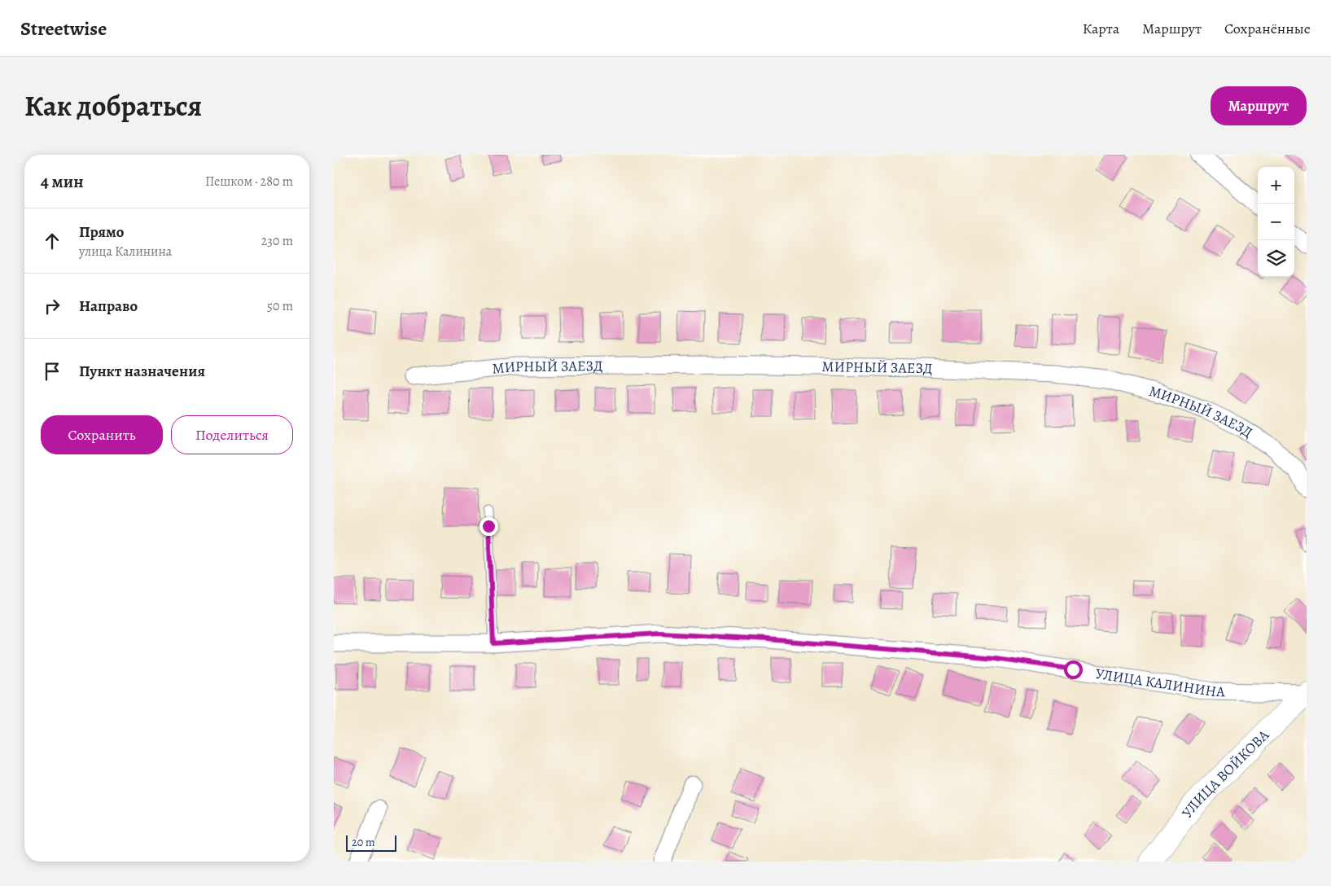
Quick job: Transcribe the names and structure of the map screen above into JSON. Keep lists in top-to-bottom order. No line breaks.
{"streets":{"street":["МИРНЫЙ ЗАЕЗД","УЛИЦА КАЛИНИНА","УЛИЦА ВОЙКОВА"]},"crossings":[["УЛИЦА КАЛИНИНА","УЛИЦА ВОЙКОВА"]],"scale_bar":"20 m","page":{"header":"Streetwise","nav":["Карта","Маршрут","Сохранённые"],"title":"Как добраться","buttons":["Маршрут",["Сохранить","Поделиться"]],"heading":["4 мин","Пешком · 280 m"],"map_buttons":["+","−"],"list":[["Прямо","улица Калинина","230 m"],["Направо","50 m"],"Пункт назначения"],"scale":"20 m"}}
